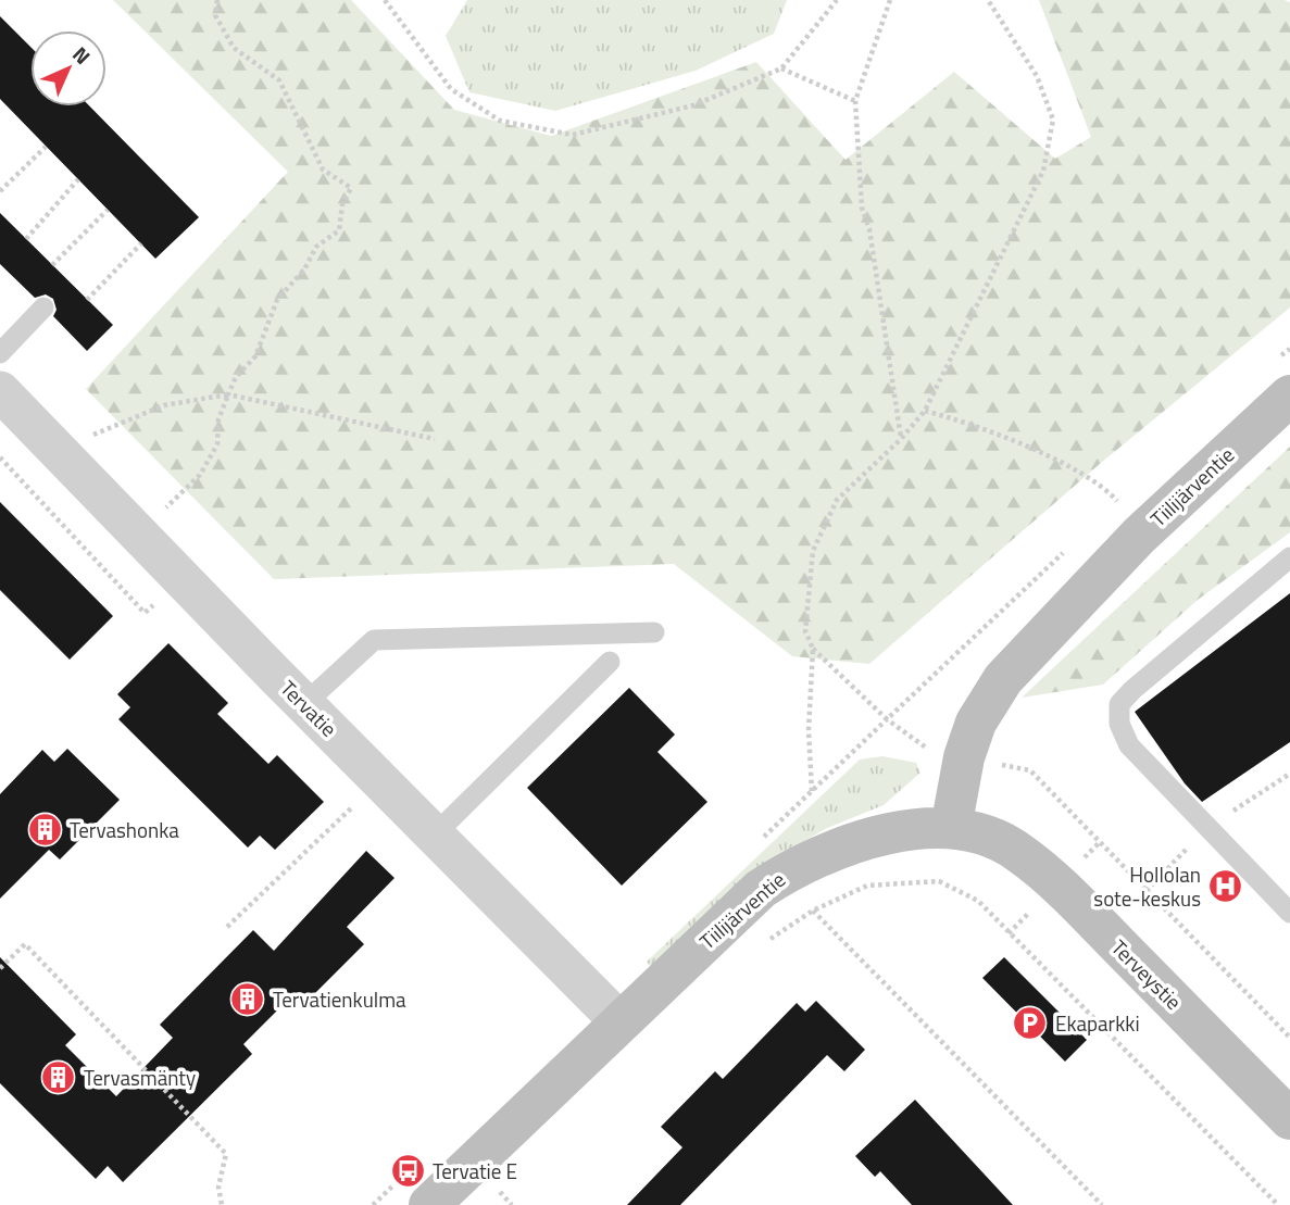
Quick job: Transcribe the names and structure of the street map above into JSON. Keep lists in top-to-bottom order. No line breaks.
{"streets":{"main road":["Tiilijärventie","Terveystie"],"street":["Tervatie"]},"crossings":[["Tiilijärventie","Tervatie"],["Tiilijärventie","Terveystie"]],"places":{"building":["Tervashonka","Tervatienkulma","Tervasmänty"],"hospital":["Hollolan sote-keskus"],"parking":["Ekaparkki"],"bus stop":["Tervatie E"]},"north":"top right"}
